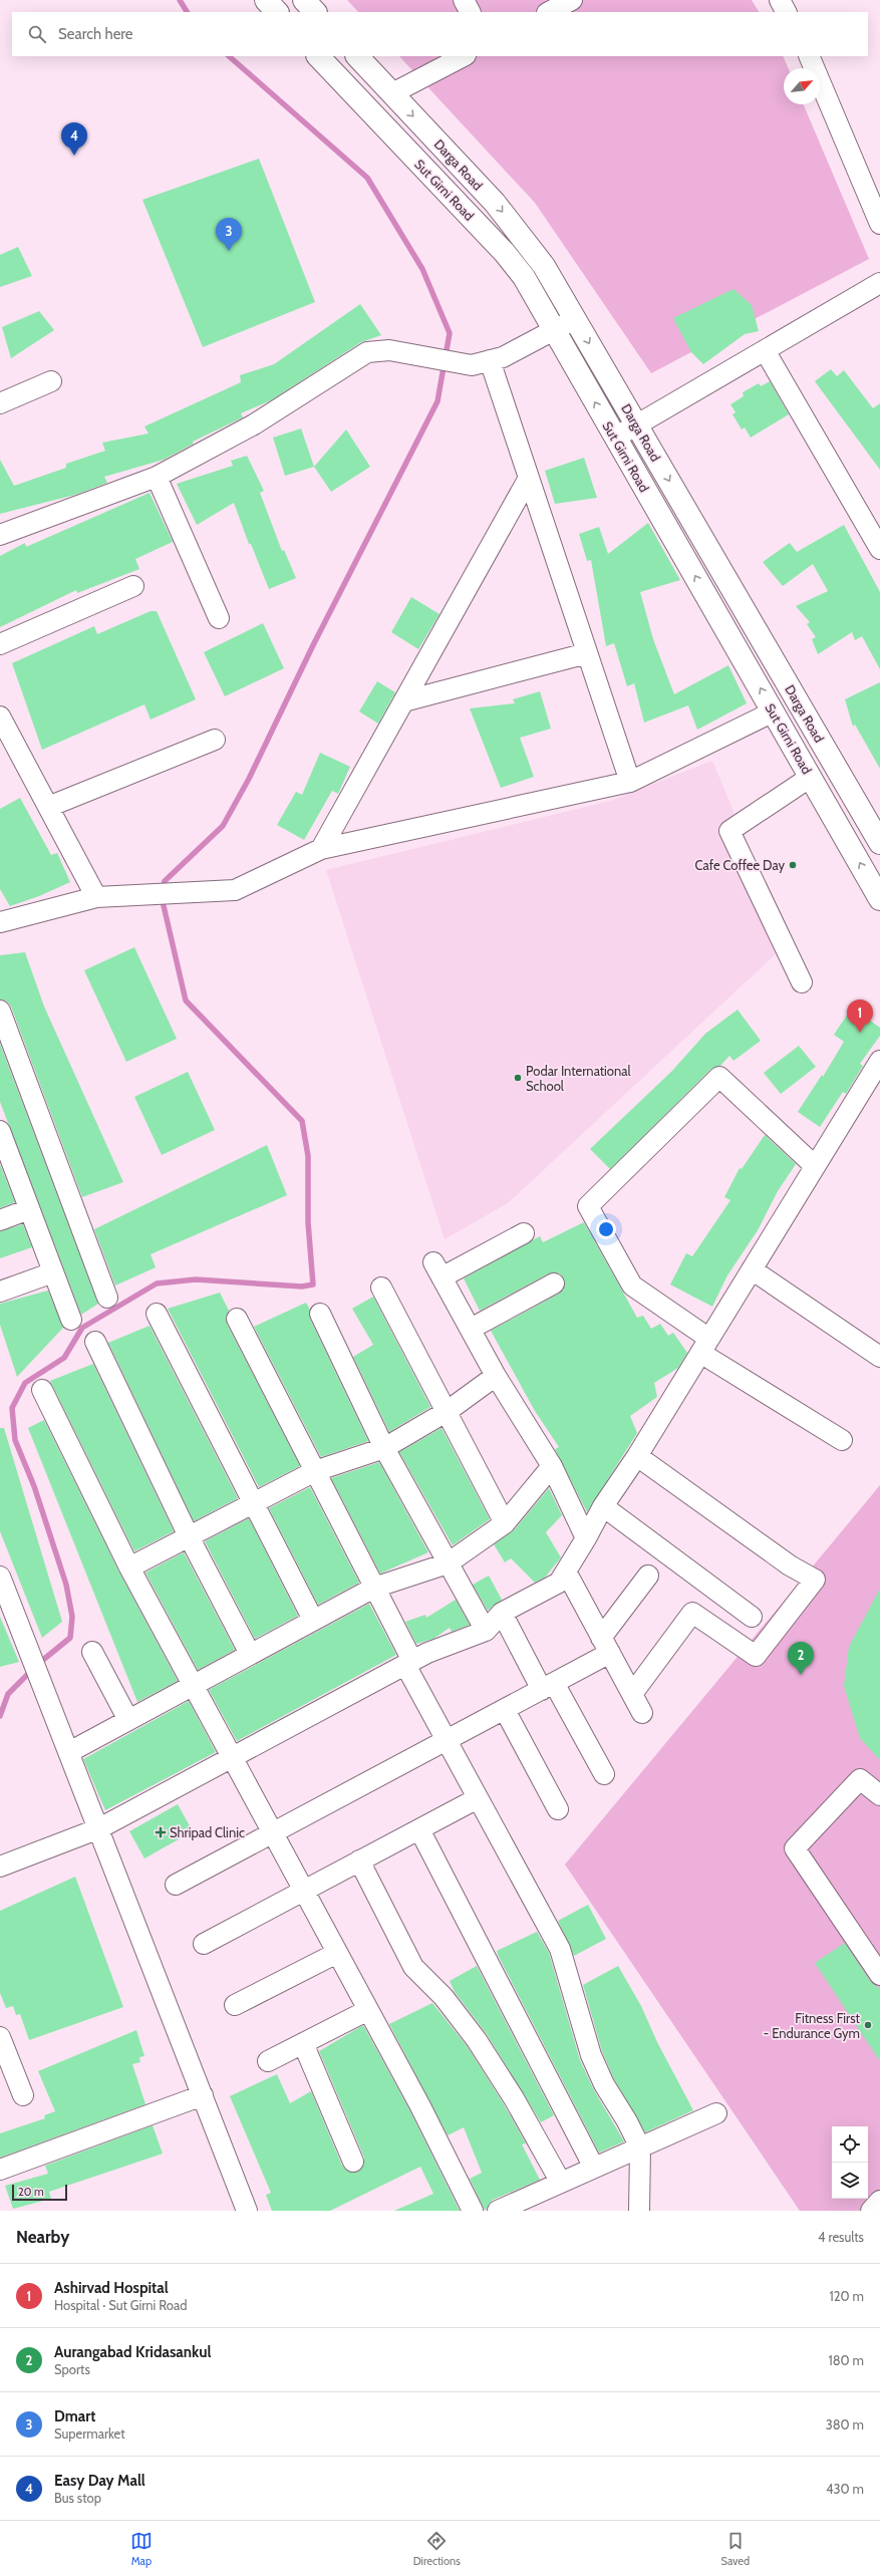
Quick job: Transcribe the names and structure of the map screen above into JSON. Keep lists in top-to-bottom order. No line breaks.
{"streets":{"main road":["Darga Road","Sut Girni Road"]},"one_way":["Darga Road","Sut Girni Road"],"places":{"other":["Cafe Coffee Day","Podar International School","Fitness First - Endurance Gym"],"health":["Shripad Clinic"]},"scale_bar":"20 m","north":"top right","page":{"search":"Search here","pins":["4","3","1","2"],"scale":"20 m","heading":["Nearby","4 results"],"list":[{"mark":"1","name":"Ashirvad Hospital","note":"Hospital · Sut Girni Road","value":"120 m"},{"mark":"2","name":"Aurangabad Kridasankul","note":"Sports","value":"180 m"},{"mark":"3","name":"Dmart","note":"Supermarket","value":"380 m"},{"mark":"4","name":"Easy Day Mall","note":"Bus stop","value":"430 m"}],"nav":["Map","Directions","Saved"]}}
